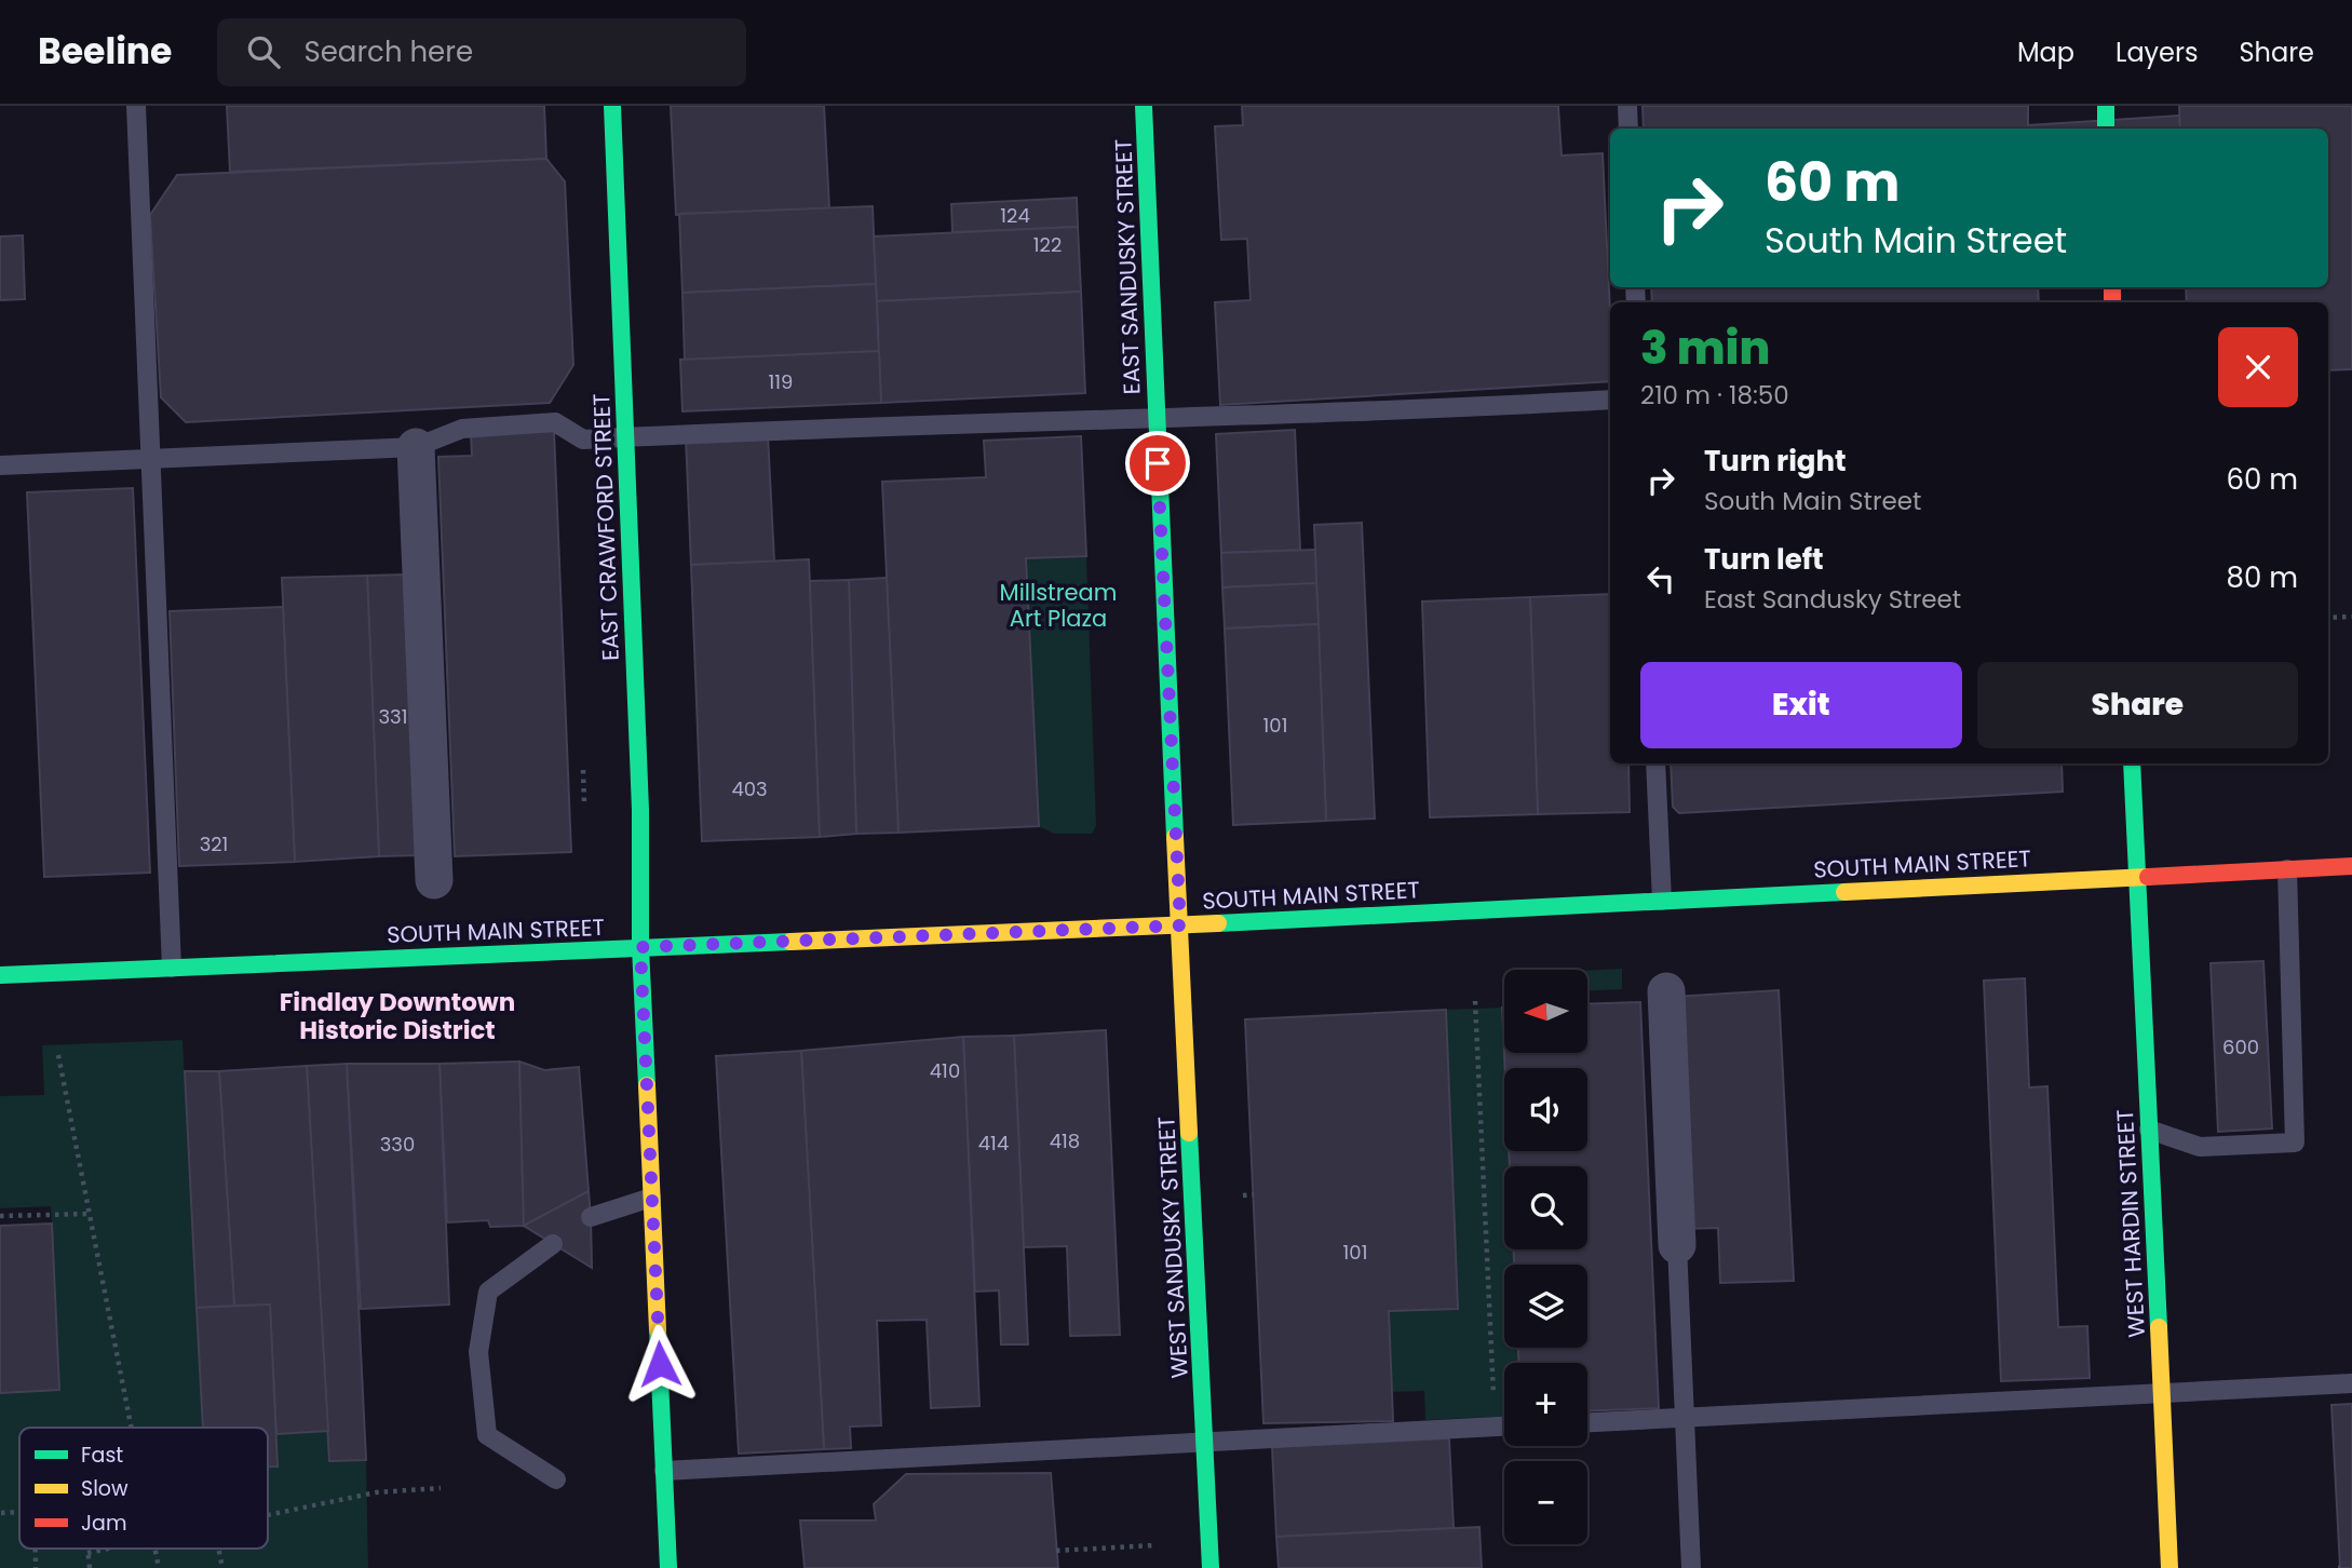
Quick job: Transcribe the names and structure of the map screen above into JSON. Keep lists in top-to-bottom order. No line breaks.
{"streets":{"main road":["EAST SANDUSKY STREET","EAST CRAWFORD STREET","SOUTH MAIN STREET","WEST HARDIN STREET","WEST SANDUSKY STREET"]},"crossings":[["EAST SANDUSKY STREET","SOUTH MAIN STREET"],["EAST SANDUSKY STREET","WEST SANDUSKY STREET"],["EAST CRAWFORD STREET","SOUTH MAIN STREET"],["SOUTH MAIN STREET","WEST HARDIN STREET"],["SOUTH MAIN STREET","WEST SANDUSKY STREET"]],"districts":["Findlay Downtown Historic District"],"parks":["Millstream Art Plaza"],"house_numbers":["124","122","119","331","101","403","321","600","410","418","414","330","101"],"legend":["Fast","Slow","Jam"],"north":"left","page":{"header":"Beeline","search":"Search here","nav":["Map","Layers","Share"],"turn":["60 m","South Main Street"],"heading":["3 min","210 m · 18:50"],"list":[{"name":"Turn right","note":"South Main Street","value":"60 m"},{"name":"Turn left","note":"East Sandusky Street","value":"80 m"}],"buttons":["Exit","Share"],"map_buttons":["+","−"]}}
